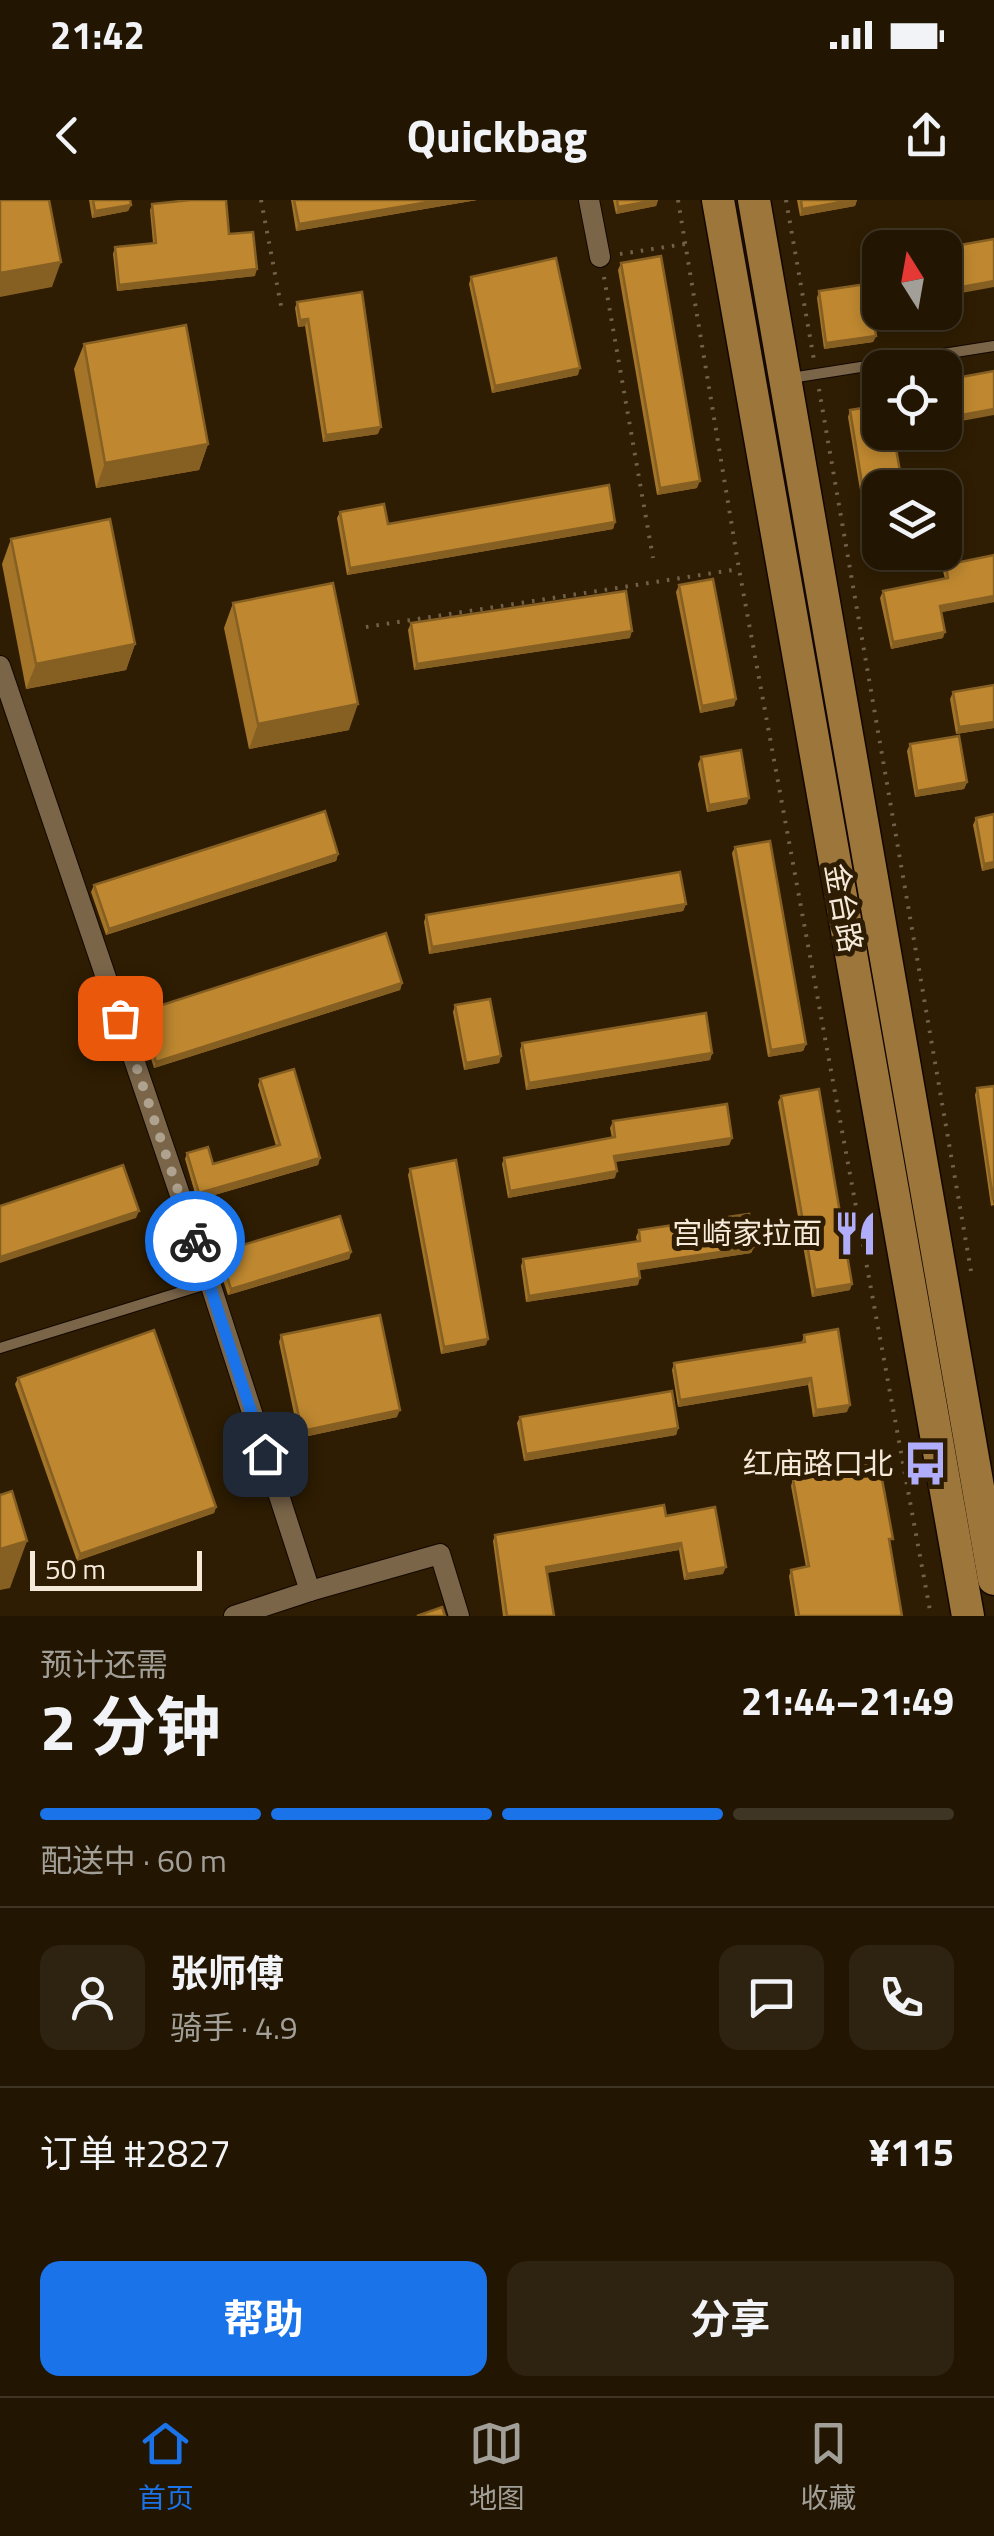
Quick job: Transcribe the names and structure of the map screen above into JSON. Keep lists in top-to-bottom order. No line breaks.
{"streets":{"main road":["金台路"]},"places":{"restaurant":["宫崎家拉面"],"bus stop":["红庙路口北"]},"scale_bar":"50 m","north":"top","page":{"status":"21:42","header":"Quickbag","scale":"50 m","heading":["2 分钟","预计还需","21:44–21:49"],"panel":["张师傅","骑手 · 4.9","订单 #2827","¥115"],"bar":"配送中 · 60 m","buttons":["帮助","分享"],"tabs":["首页","地图","收藏"]}}
